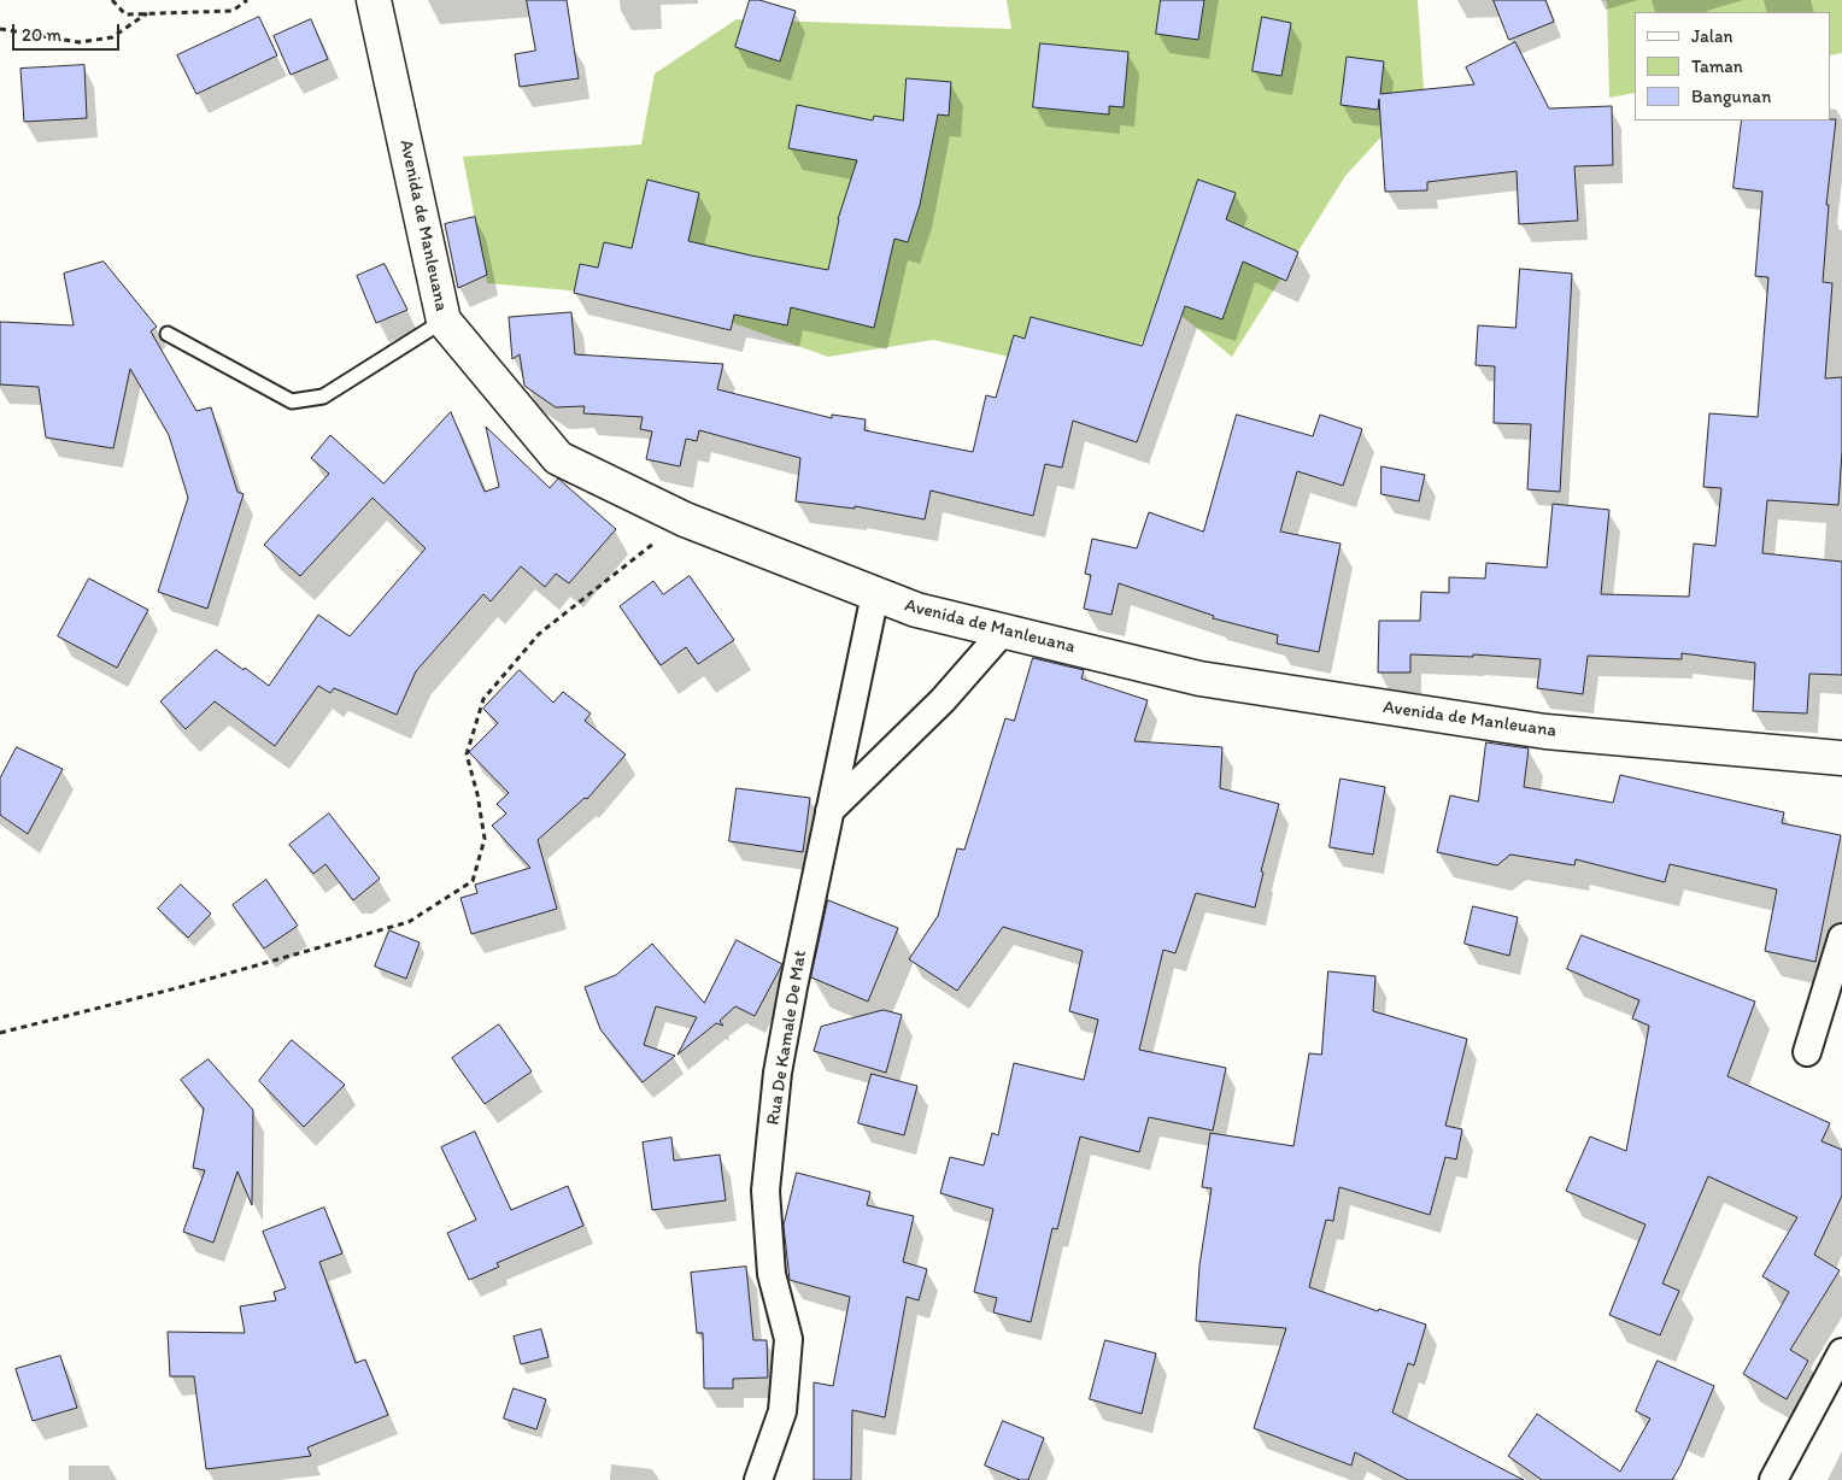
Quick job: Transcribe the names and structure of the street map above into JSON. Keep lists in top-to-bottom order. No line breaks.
{"streets":{"street":["Avenida de Manleuana","Rua De Kamale De Mat"]},"crossings":[["Avenida de Manleuana","Rua De Kamale De Mat"]],"legend":["Jalan","Taman","Bangunan"],"scale_bar":"20 m"}
